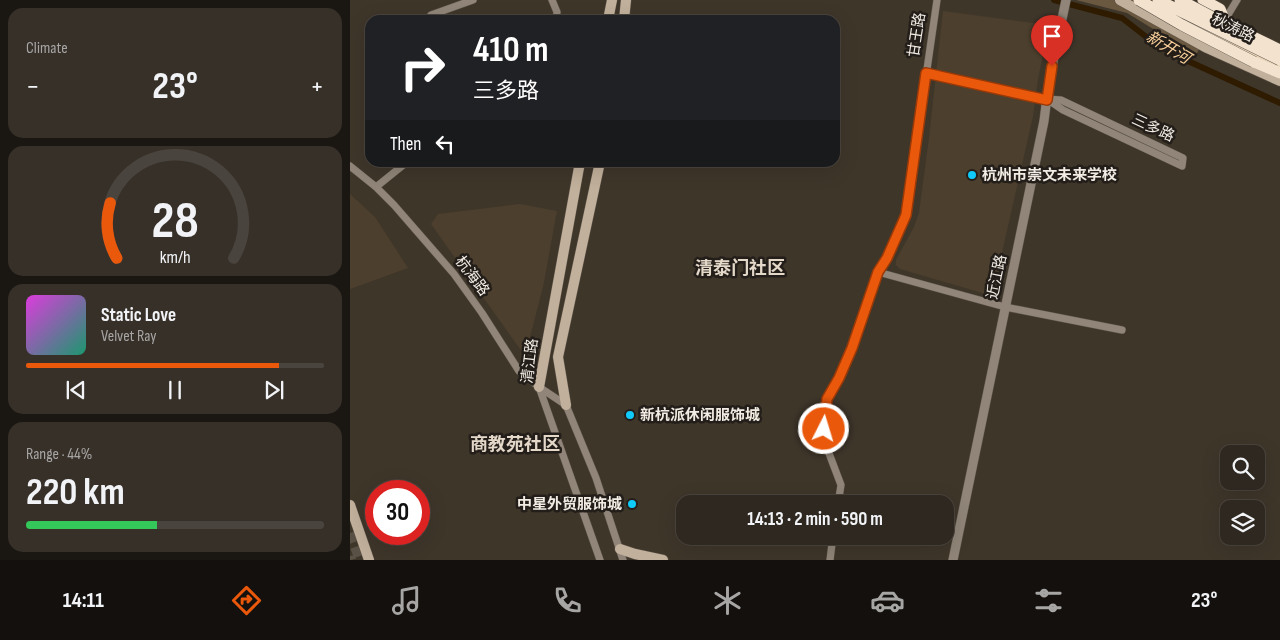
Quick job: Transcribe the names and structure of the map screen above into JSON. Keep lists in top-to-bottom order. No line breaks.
{"streets":{"main road":["秋涛路","清江路"],"street":["甘王路","三多路","杭海路","近江路"]},"crossings":[["甘王路","三多路"],["三多路","近江路"],["杭海路","清江路"]],"districts":["清泰门社区","商教苑社区"],"water":["新开河"],"places":["杭州市崇文未来学校","新杭派休闲服饰城","中星外贸服饰城"],"page":{"tile":["Climate",["Range · 44%","220 km"]],"turn":["410 m","三多路"],"heat":["−","23°","+"],"then":"Then","song":["Static Love","Velvet Ray"],"limit":"30","trip":"14:13 · 2 min · 590 m","tabs":["14:11","23°"],"gauge":["28","km/h"]}}
